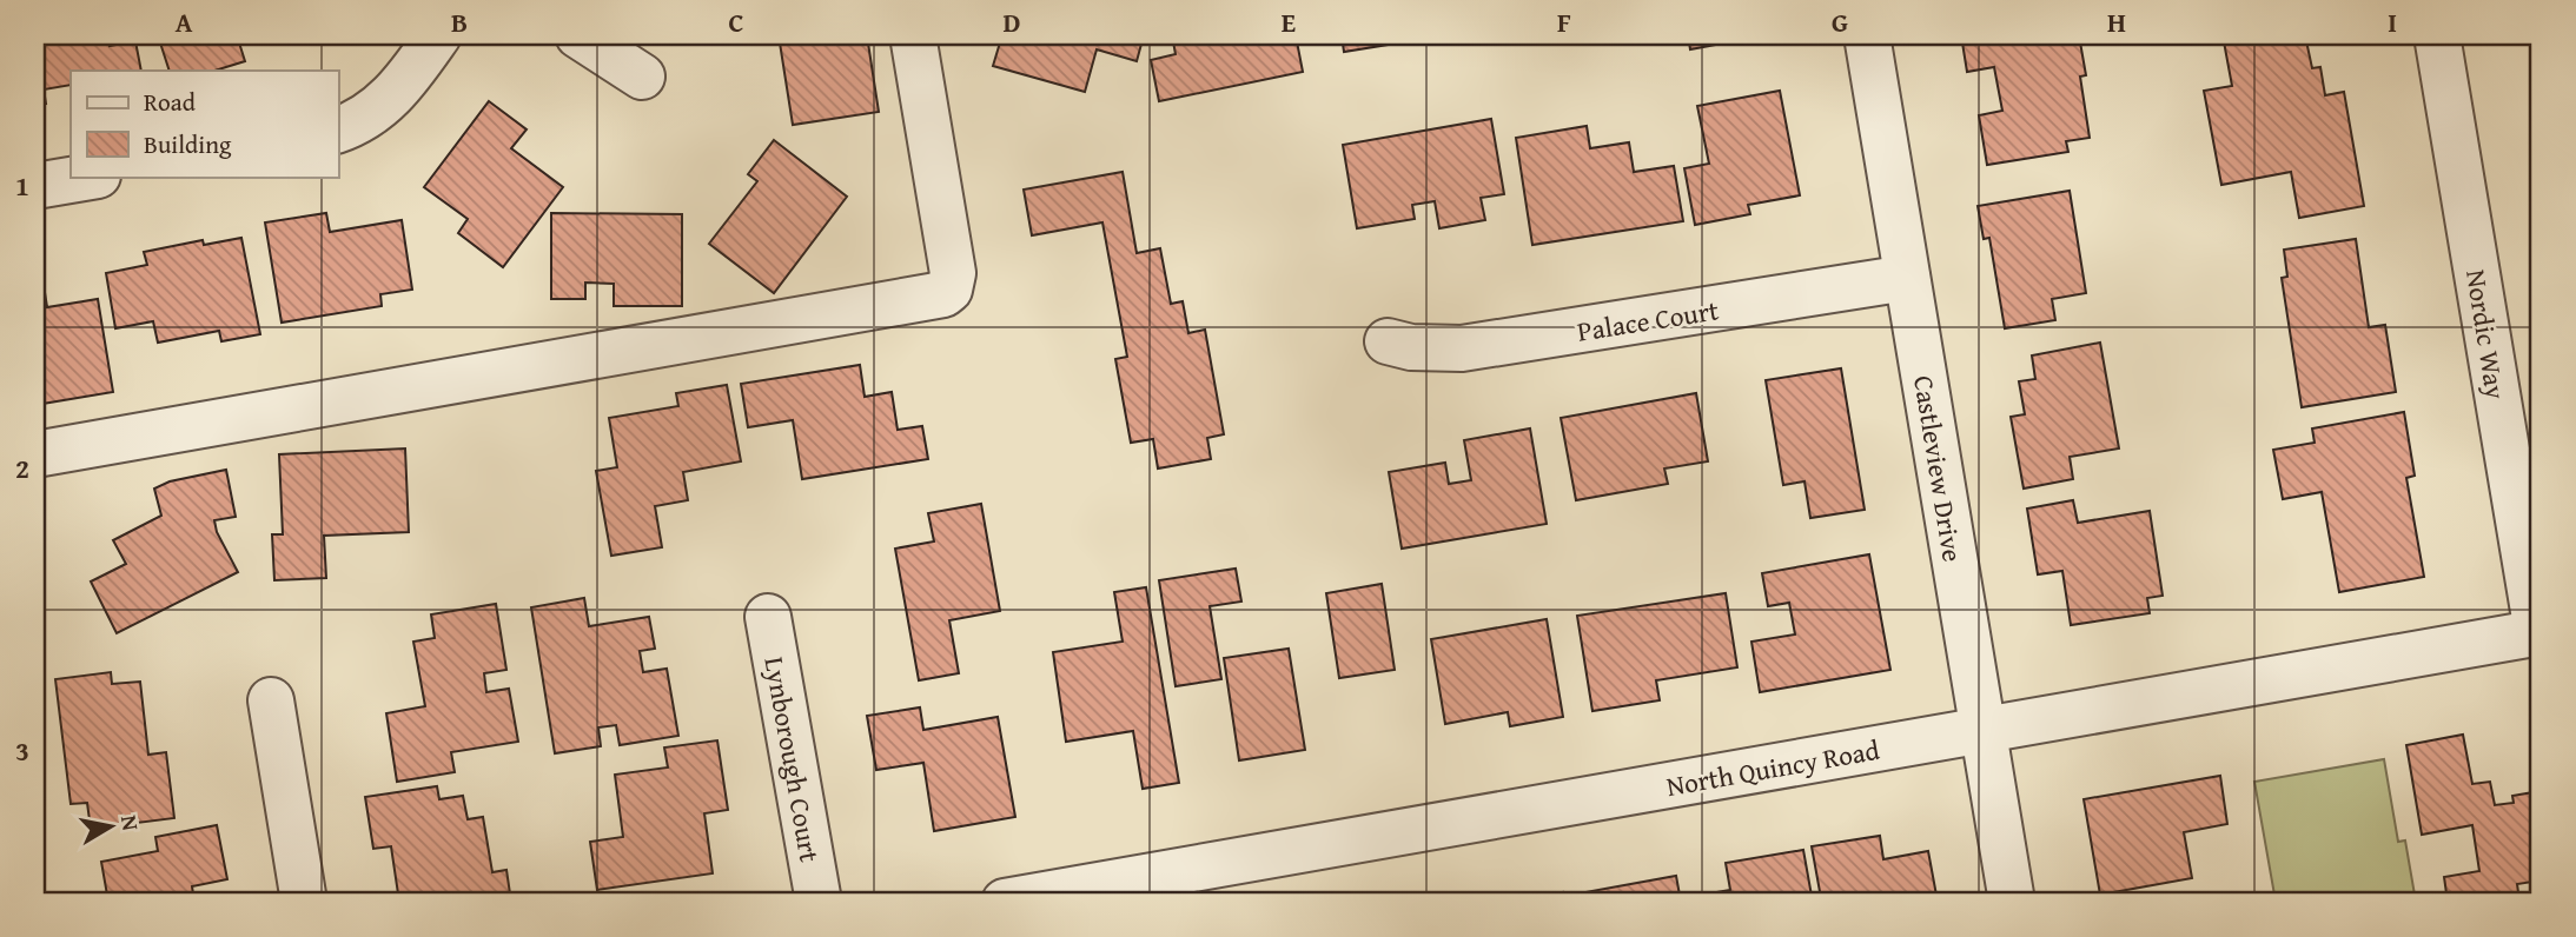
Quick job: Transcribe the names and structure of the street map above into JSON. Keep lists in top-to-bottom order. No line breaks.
{"streets":{"street":["Palace Court","Nordic Way","Castleview Drive","Lynborough Court","North Quincy Road"]},"crossings":[["Palace Court","Castleview Drive"],["Nordic Way","North Quincy Road"],["Castleview Drive","North Quincy Road"]],"legend":["Road","Building"],"north":"right","grid":{"columns":["A","B","C","D","E","F","G","H","I"],"rows":["1","2","3"]}}
